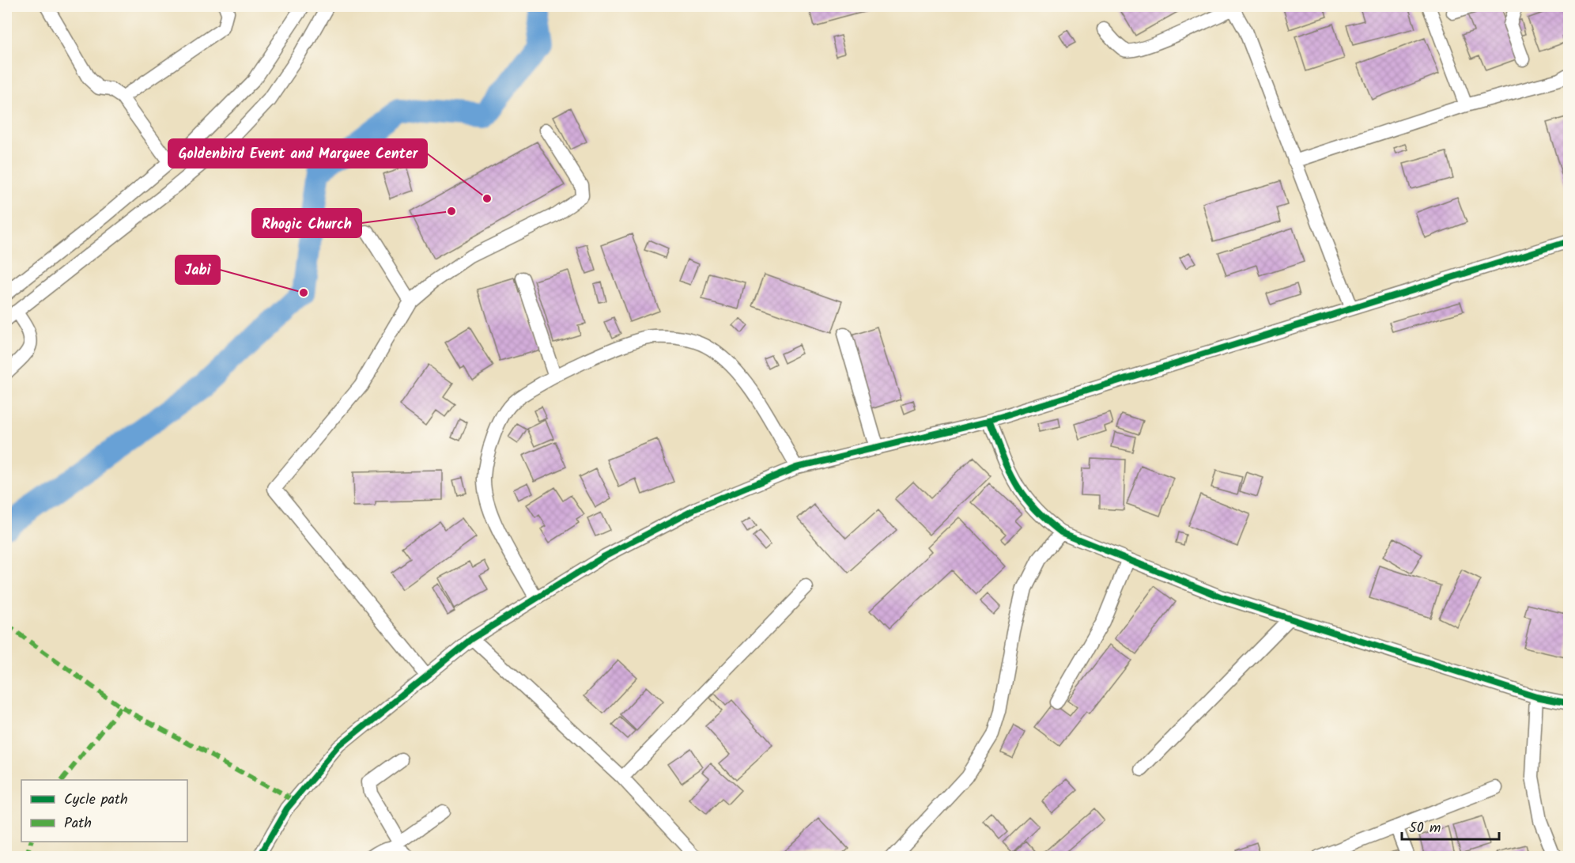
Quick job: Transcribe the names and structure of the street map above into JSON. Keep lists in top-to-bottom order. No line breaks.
{"places":["Goldenbird Event and Marquee Center","Rhogic Church","Jabi"],"legend":["Cycle path","Path"],"scale_bar":"50 m"}
